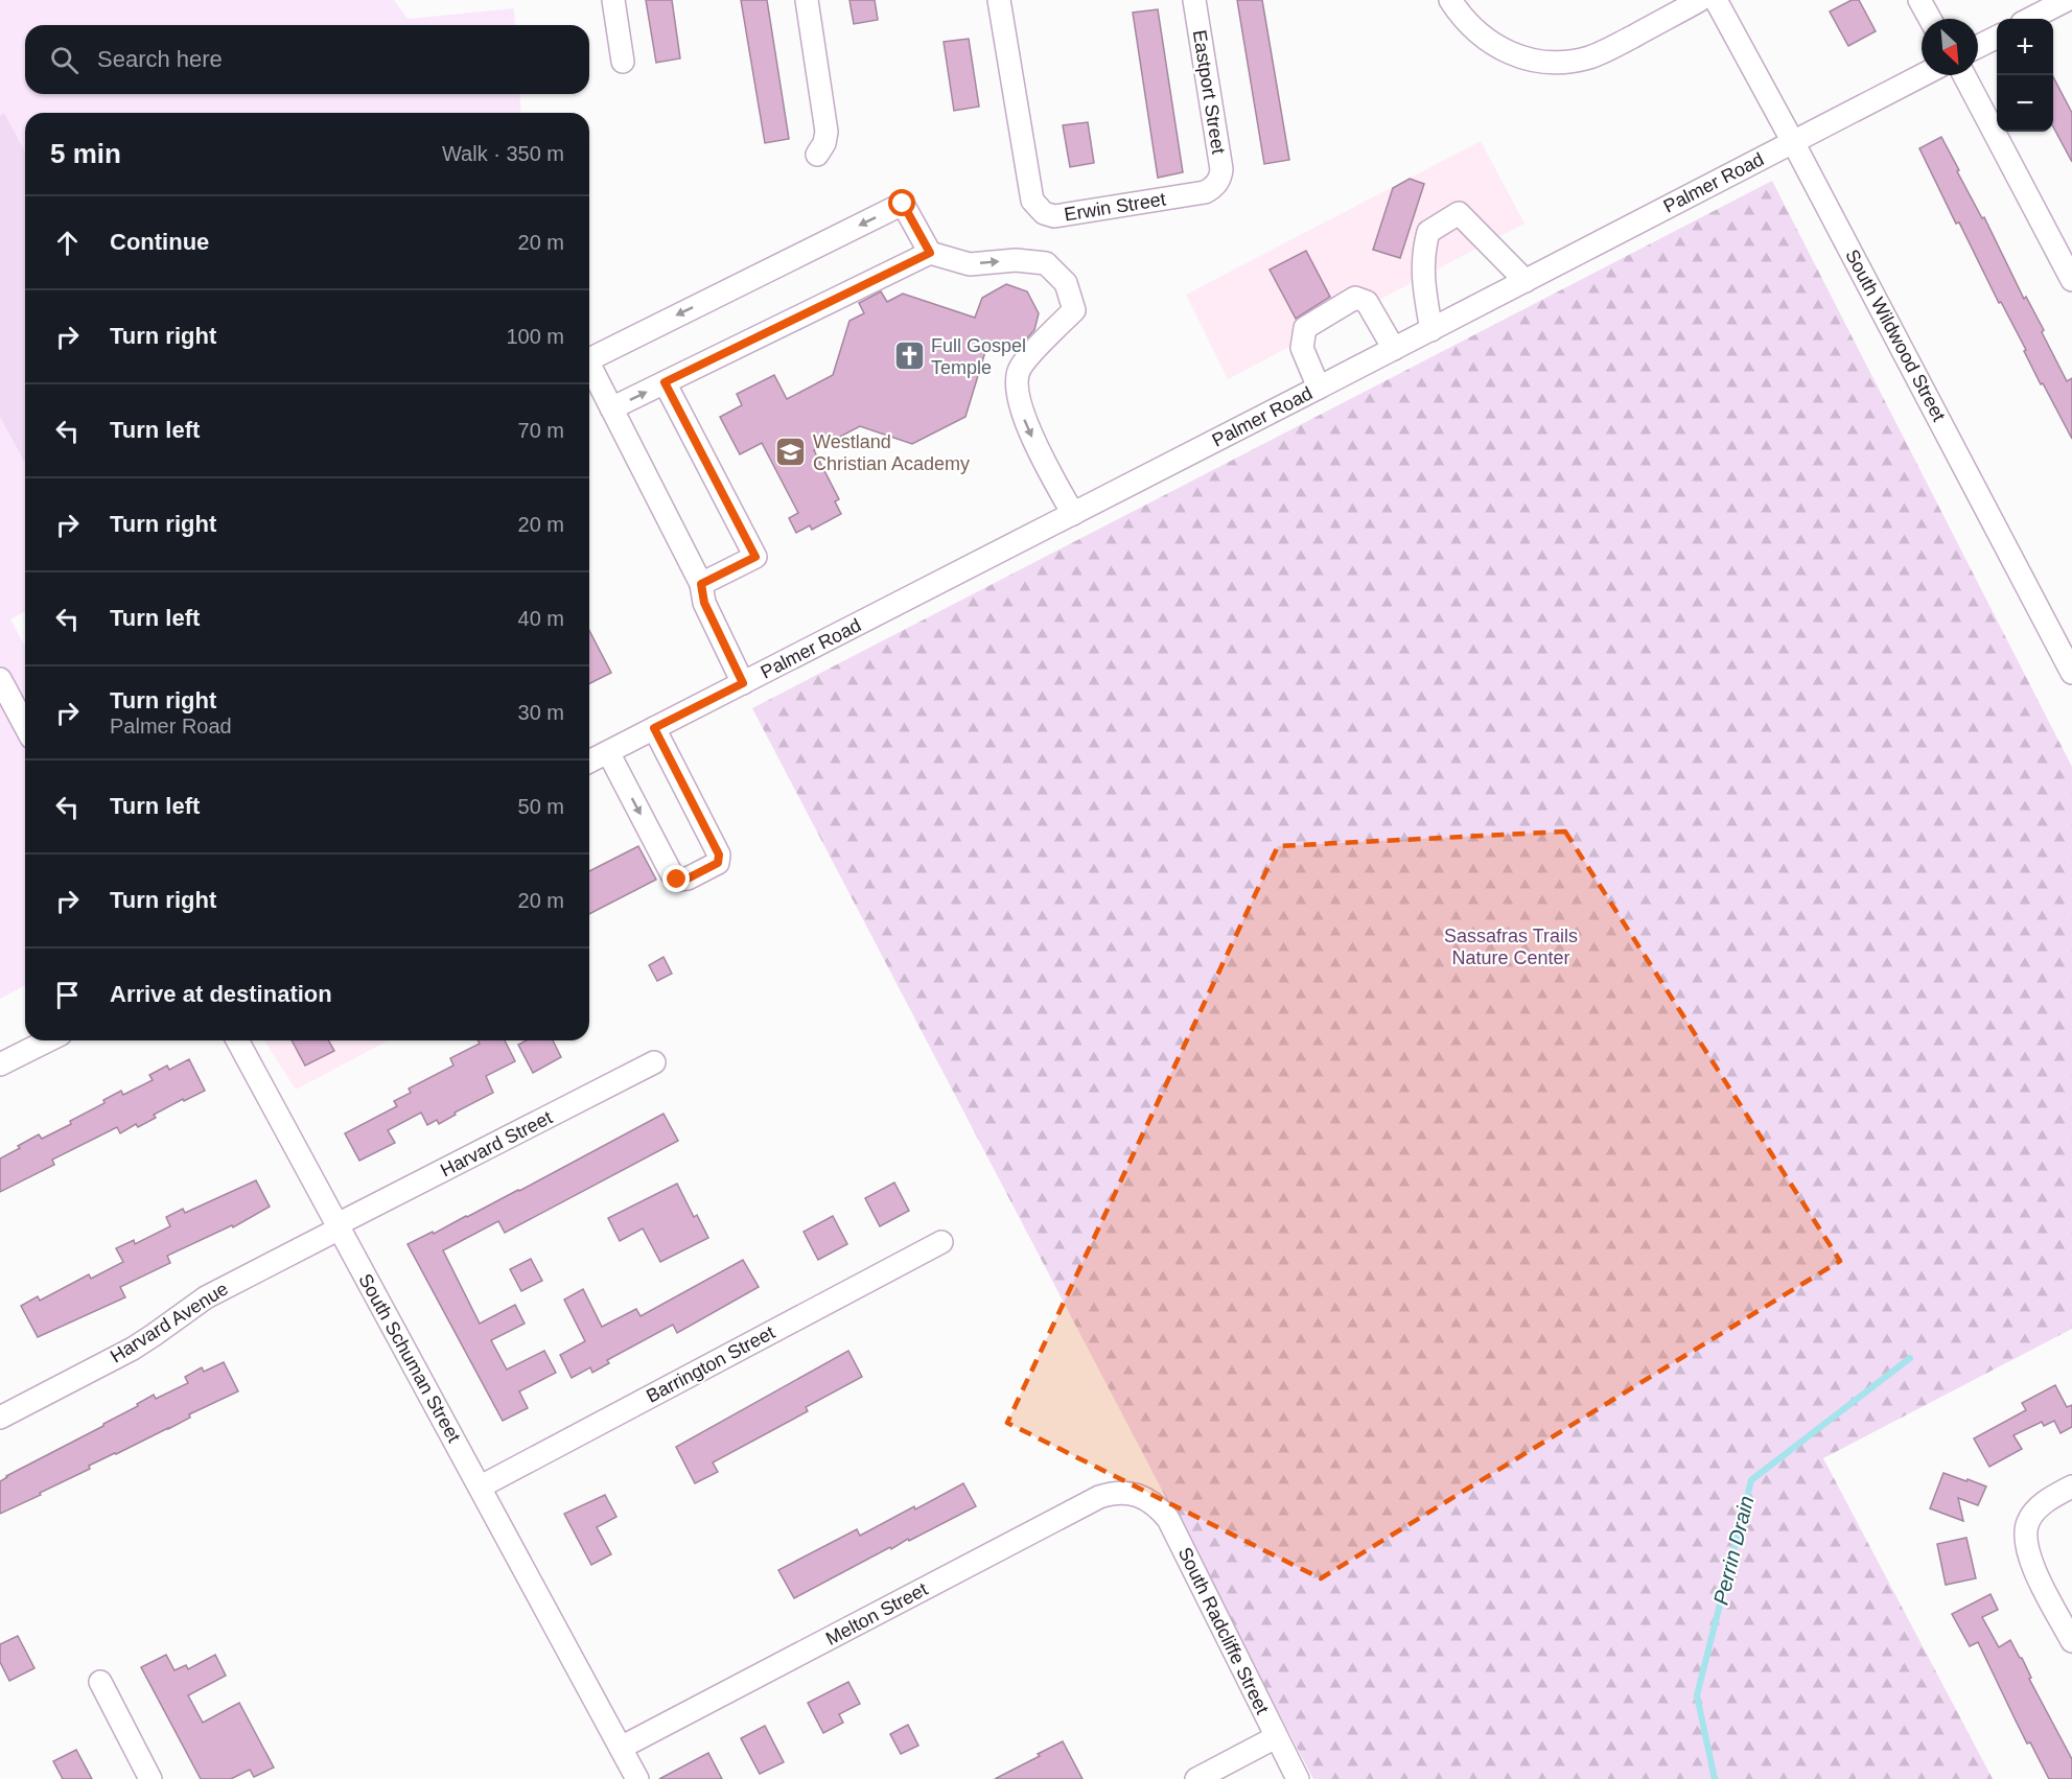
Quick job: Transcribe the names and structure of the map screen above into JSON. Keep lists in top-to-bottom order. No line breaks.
{"streets":{"street":["Eastport Street","Palmer Road","Erwin Street","South Wildwood Street","Harvard Street","Harvard Avenue","South Schuman Street","Barrington Street","Melton Street","South Radcliffe Street"]},"crossings":[["Eastport Street","Erwin Street"],["Palmer Road","South Wildwood Street"],["Harvard Street","Harvard Avenue"],["Harvard Street","South Schuman Street"],["Harvard Avenue","South Schuman Street"],["South Schuman Street","Barrington Street"],["South Schuman Street","Melton Street"],["Melton Street","South Radcliffe Street"]],"water":["Perrin Drain"],"parks":["Sassafras Trails Nature Center"],"places":{"church":["Full Gospel Temple"],"school or university":["Westland Christian Academy"]},"north":"bottom right","page":{"map_buttons":["+","−"],"search":"Search here","heading":["5 min","Walk · 350 m"],"list":[["Continue","20 m"],["Turn right","100 m"],["Turn left","70 m"],["Turn right","20 m"],["Turn left","40 m"],["Turn right","Palmer Road","30 m"],["Turn left","50 m"],["Turn right","20 m"],"Arrive at destination"]}}
